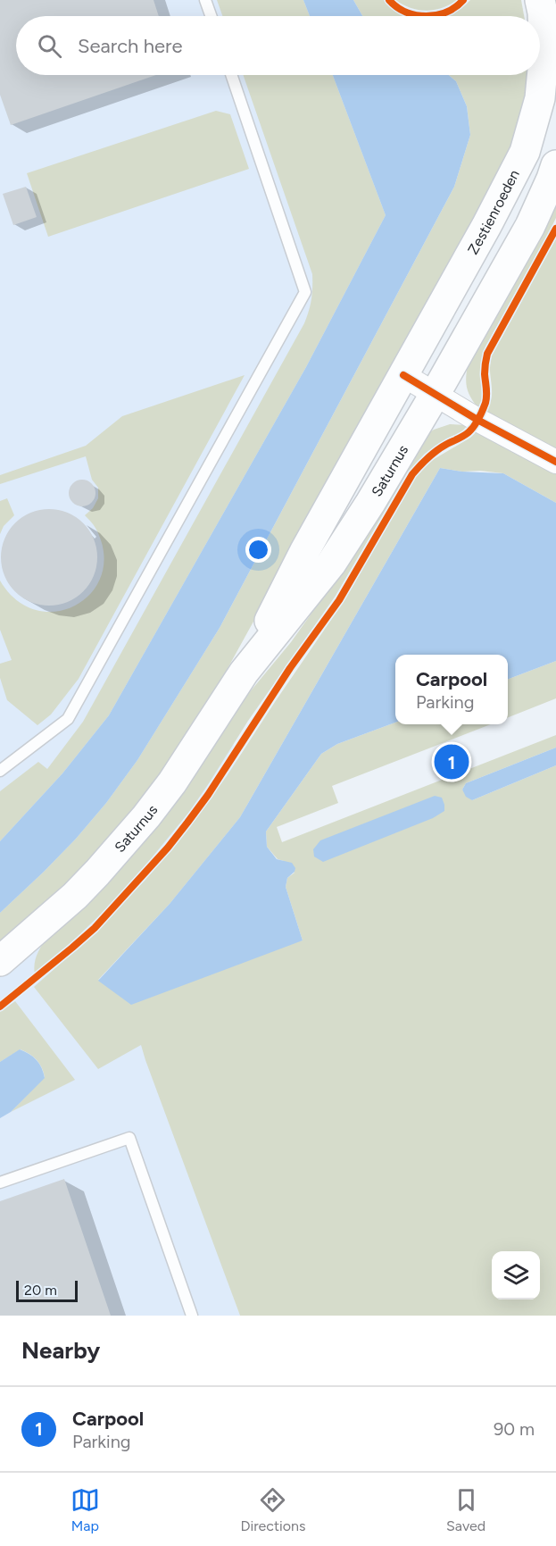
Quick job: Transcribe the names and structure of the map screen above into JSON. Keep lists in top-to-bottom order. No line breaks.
{"streets":{"main road":["Zestienroeden","Saturnus"]},"crossings":[["Zestienroeden","Saturnus"]],"scale_bar":"20 m","page":{"search":"Search here","popup":["Carpool","Parking"],"pins":"1","scale":"20 m","heading":"Nearby","list":[{"mark":"1","name":"Carpool","note":"Parking","value":"90 m"}],"nav":["Map","Directions","Saved"]}}
